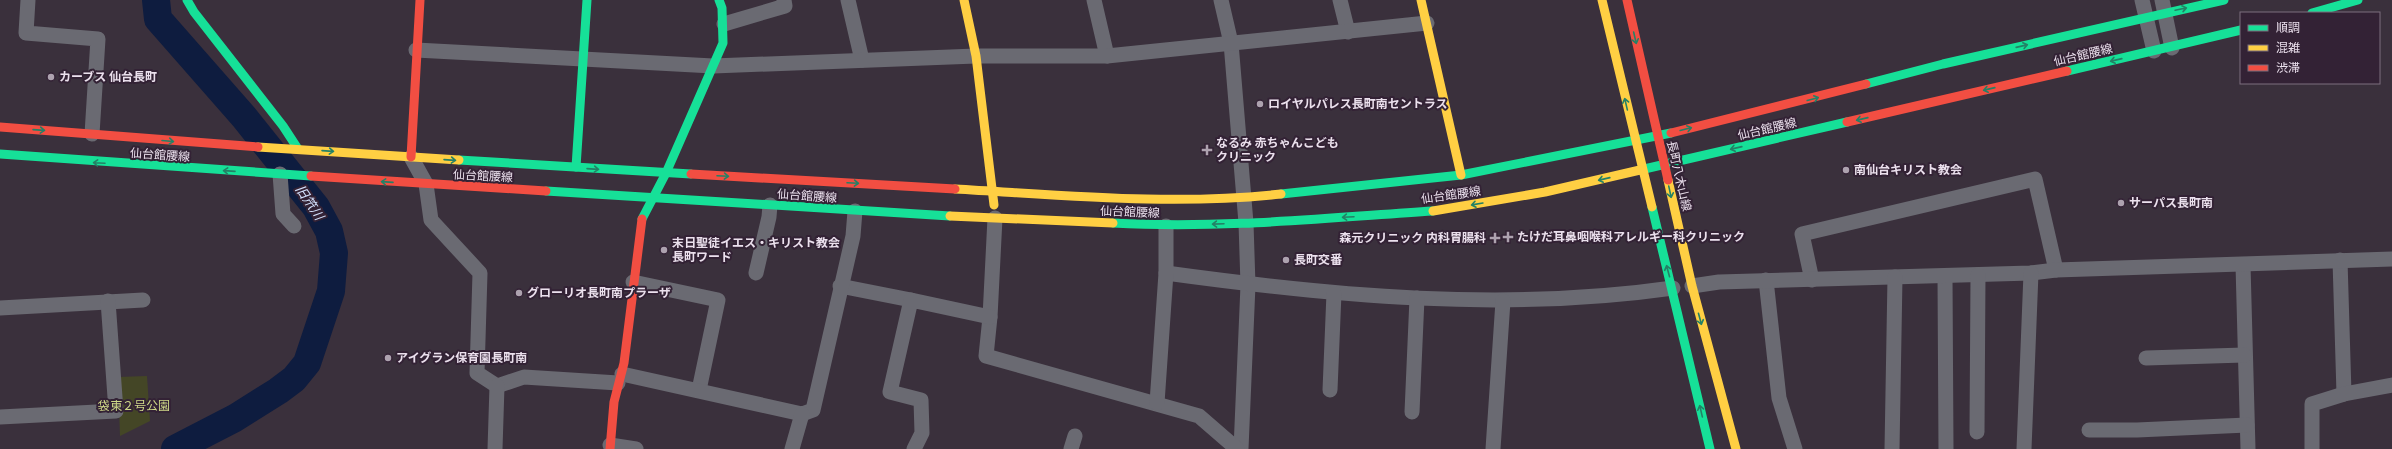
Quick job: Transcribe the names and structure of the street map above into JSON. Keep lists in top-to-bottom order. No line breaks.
{"streets":{"main road":["仙台館腰線","長町八木山線"]},"crossings":[["仙台館腰線","長町八木山線"]],"water":["旧笊川"],"parks":["袋東２号公園"],"places":{"other":["カーブス 仙台長町","ロイヤルパレス長町南セントラス","南仙台キリスト教会","サーパス長町南","末日聖徒イエス・キリスト教会 長町ワード","長町交番","グローリオ長町南プラーザ","アイグラン保育園長町南"],"health":["なるみ 赤ちゃんこども クリニック","たけだ耳鼻咽喉科アレルギー科クリニック","森元クリニック 内科胃腸科"]},"legend":["順調","混雑","渋滞"]}
